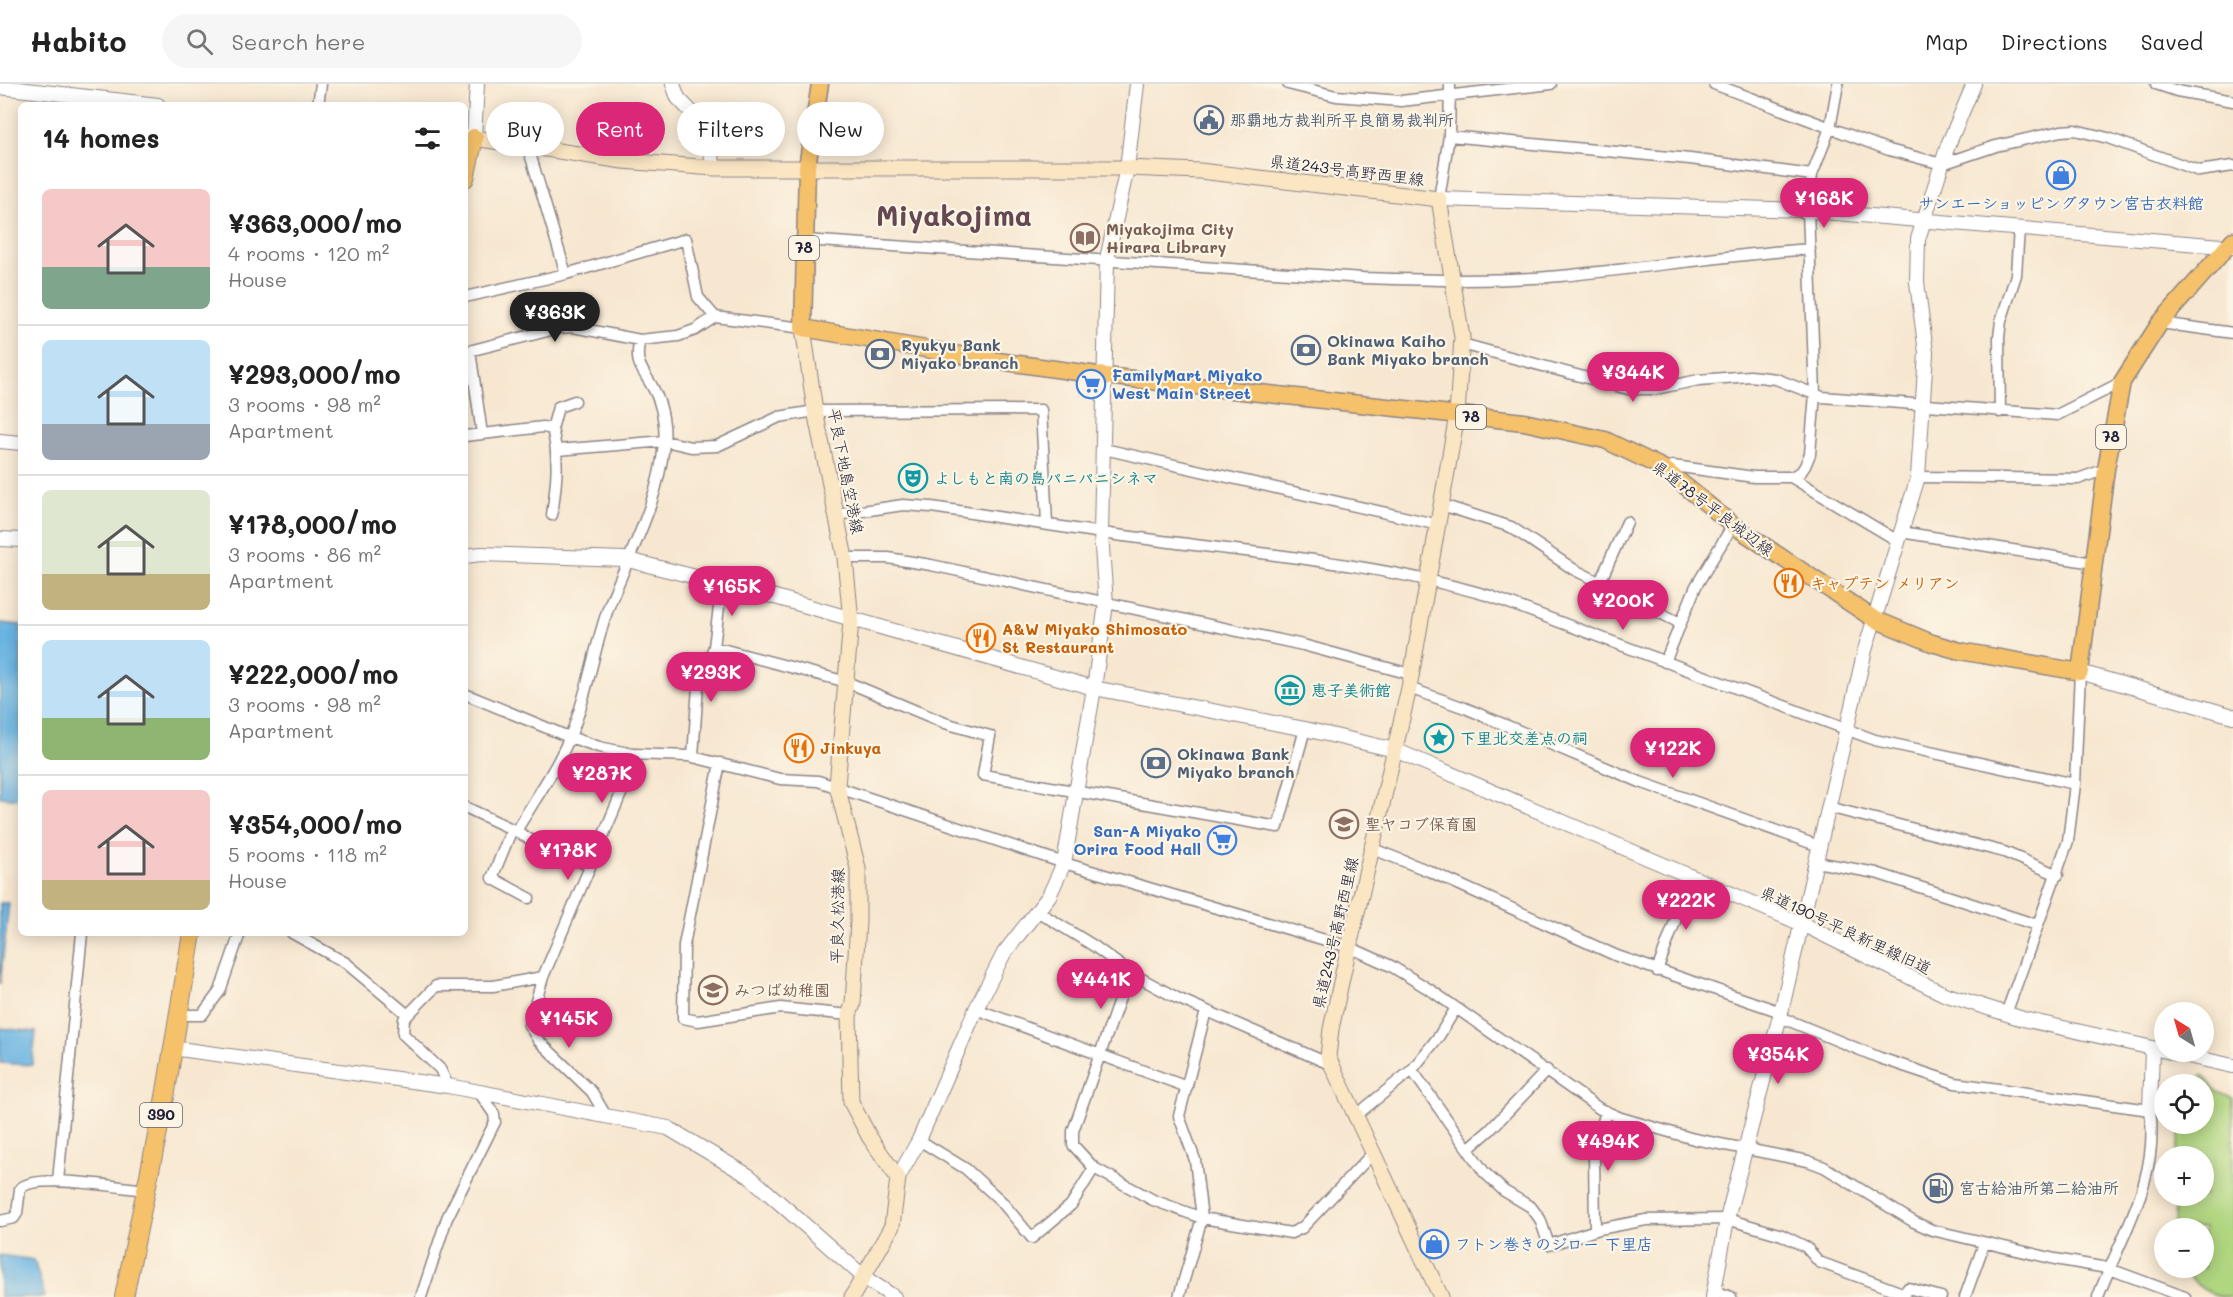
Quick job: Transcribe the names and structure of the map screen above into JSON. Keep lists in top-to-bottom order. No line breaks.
{"streets":{"highway":["390"],"main road":["県道243号高野西里線","78","平良下地島空港線","県道78号平良城辺線","平良久松港線"],"street":["県道190号平良新里線旧道"]},"crossings":[["県道243号高野西里線","78"],["県道243号高野西里線","県道78号平良城辺線"],["県道243号高野西里線","県道190号平良新里線旧道"],["78","平良下地島空港線"],["78","県道78号平良城辺線"],["平良下地島空港線","県道78号平良城辺線"],["平良下地島空港線","平良久松港線"],["平良下地島空港線","県道190号平良新里線旧道"],["平良久松港線","県道190号平良新里線旧道"]],"districts":["Miyakojima"],"places":{"public building":["那覇地方裁判所平良簡易裁判所"],"shop":["サンエーショッピングタウン宮古衣料館","フトン巻きのジロー 下里店"],"library":["Miyakojima City Hirara Library"],"bank":["Okinawa Kaiho Bank Miyako branch","Ryukyu Bank Miyako branch","Okinawa Bank Miyako branch"],"supermarket":["FamilyMart Miyako West Main Street","San-A Miyako Orira Food Hall"],"theatre":["よしもと南の島パニパニシネマ"],"restaurant":["キャプテン メリアン","A&W Miyako Shimosato St Restaurant","Jinkuya"],"museum":["恵子美術館"],"place":["下里北交差点の祠"],"school or university":["聖ヤコブ保育園","みつば幼稚園"],"fuel station":["宮古給油所第二給油所"]},"north":"top left","page":{"header":"Habito","search":"Search here","nav":["Map","Directions","Saved"],"chip":["Buy","Rent","Filters","New"],"heading":"14 homes","list":[{"name":"¥363,000/mo","note":"4 rooms · 120 m² · House"},{"name":"¥293,000/mo","note":"3 rooms · 98 m² · Apartment"},{"name":"¥178,000/mo","note":"3 rooms · 86 m² · Apartment"},{"name":"¥222,000/mo","note":"3 rooms · 98 m² · Apartment"},{"name":"¥354,000/mo","note":"5 rooms · 118 m² · House"}],"price":["¥168K","¥363K","¥344K","¥165K","¥200K","¥293K","¥122K","¥287K","¥178K","¥222K","¥441K","¥145K","¥354K","¥494K"],"map_buttons":["+","−"]}}
